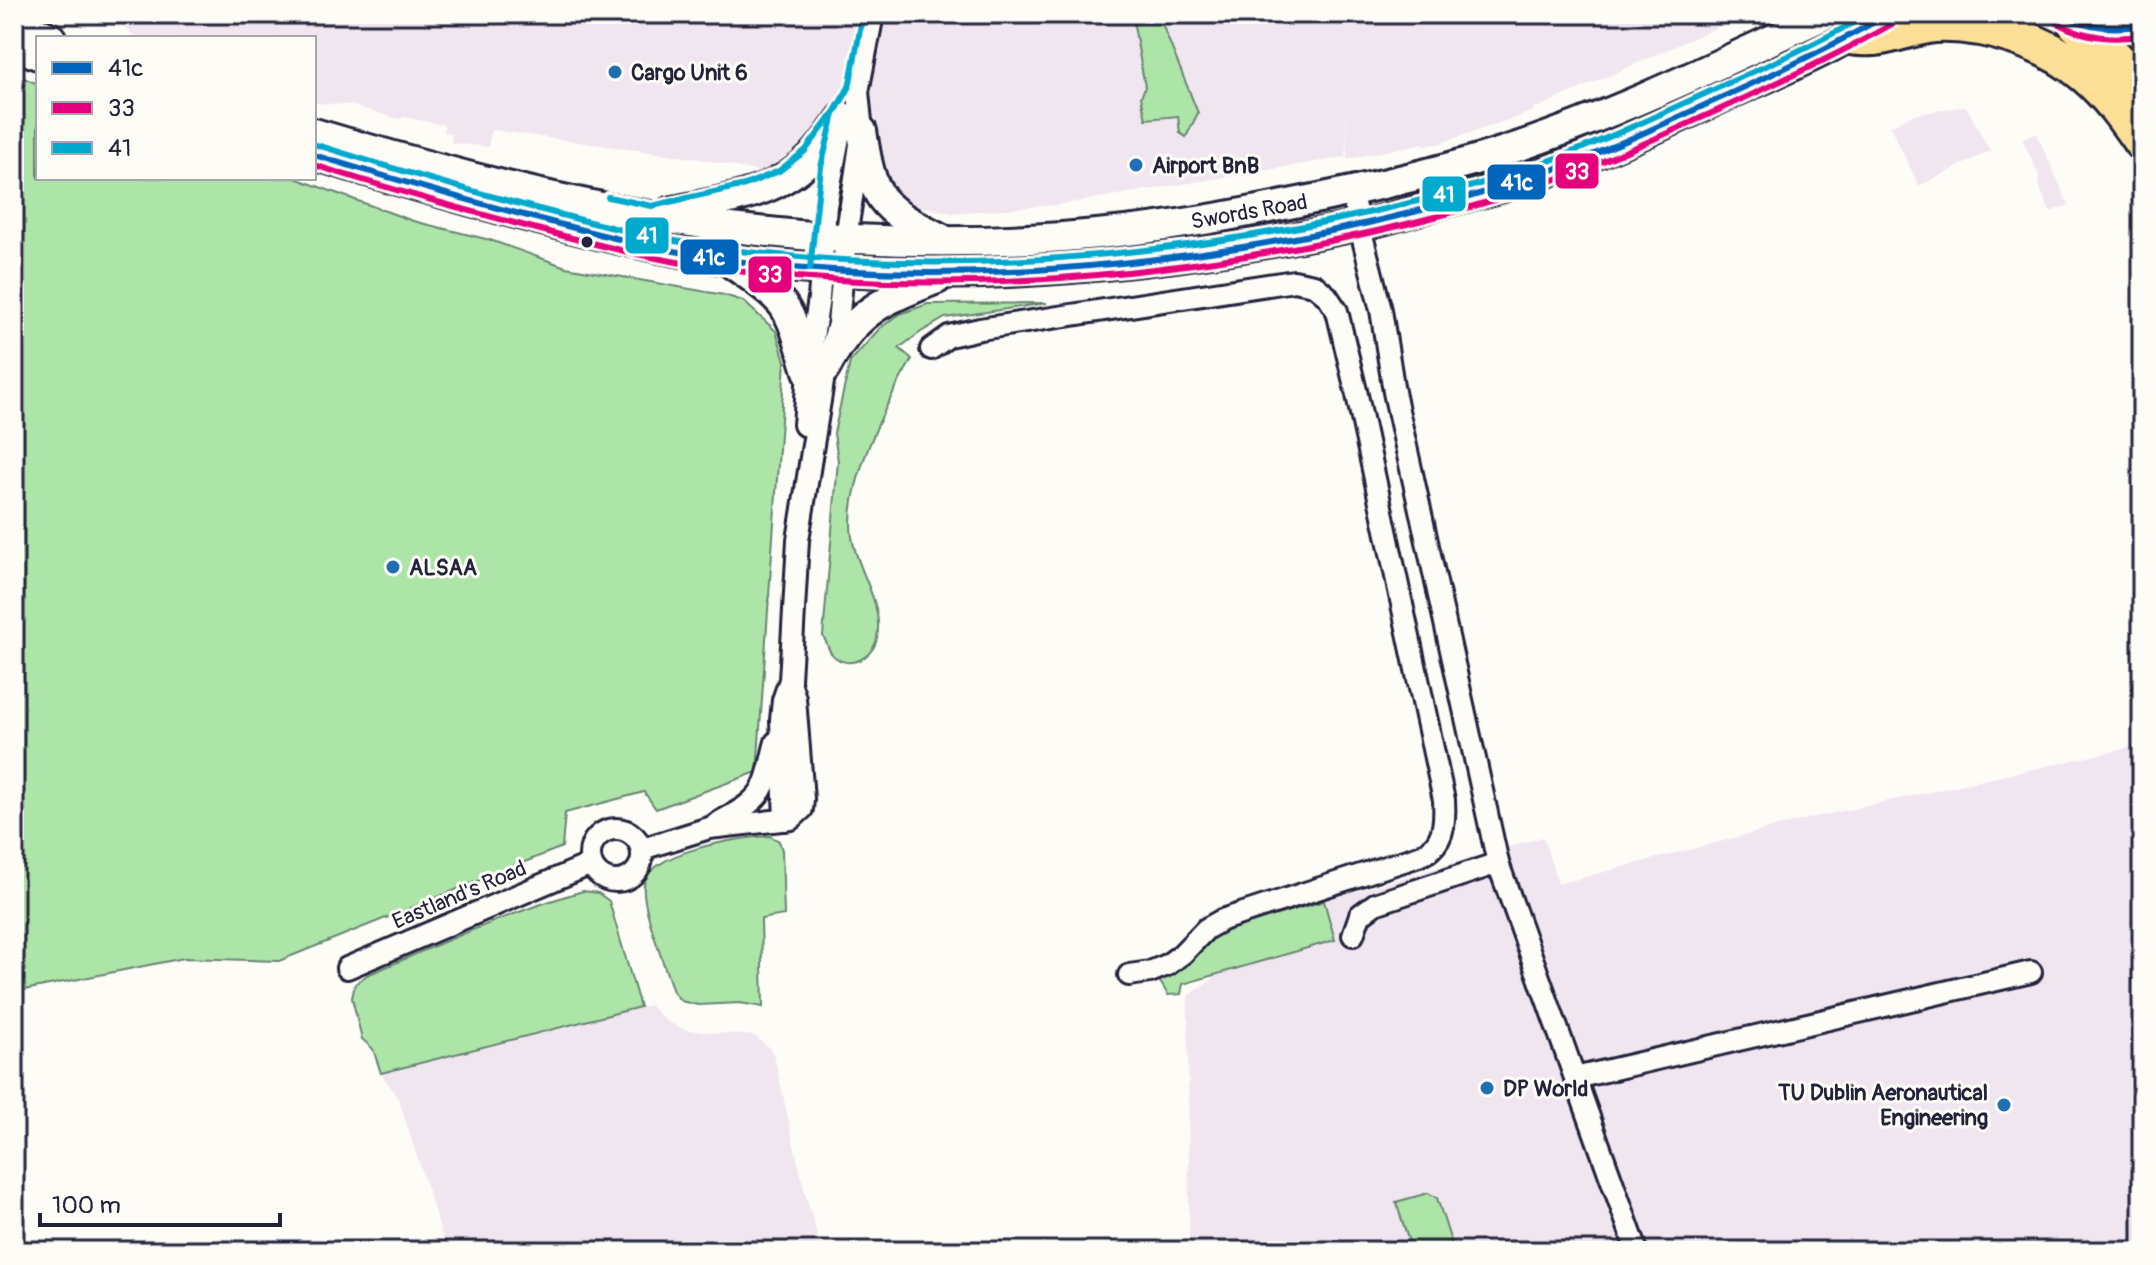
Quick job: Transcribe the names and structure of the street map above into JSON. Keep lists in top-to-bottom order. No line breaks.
{"streets":{"main road":["Swords Road"],"street":["Eastland's Road"]},"places":["Cargo Unit 6","Airport BnB","ALSAA","DP World","TU Dublin Aeronautical Engineering"],"lines":["transit line 41c","transit line 41","transit line 33"],"legend":["41c","33","41"],"scale_bar":"100 m"}
